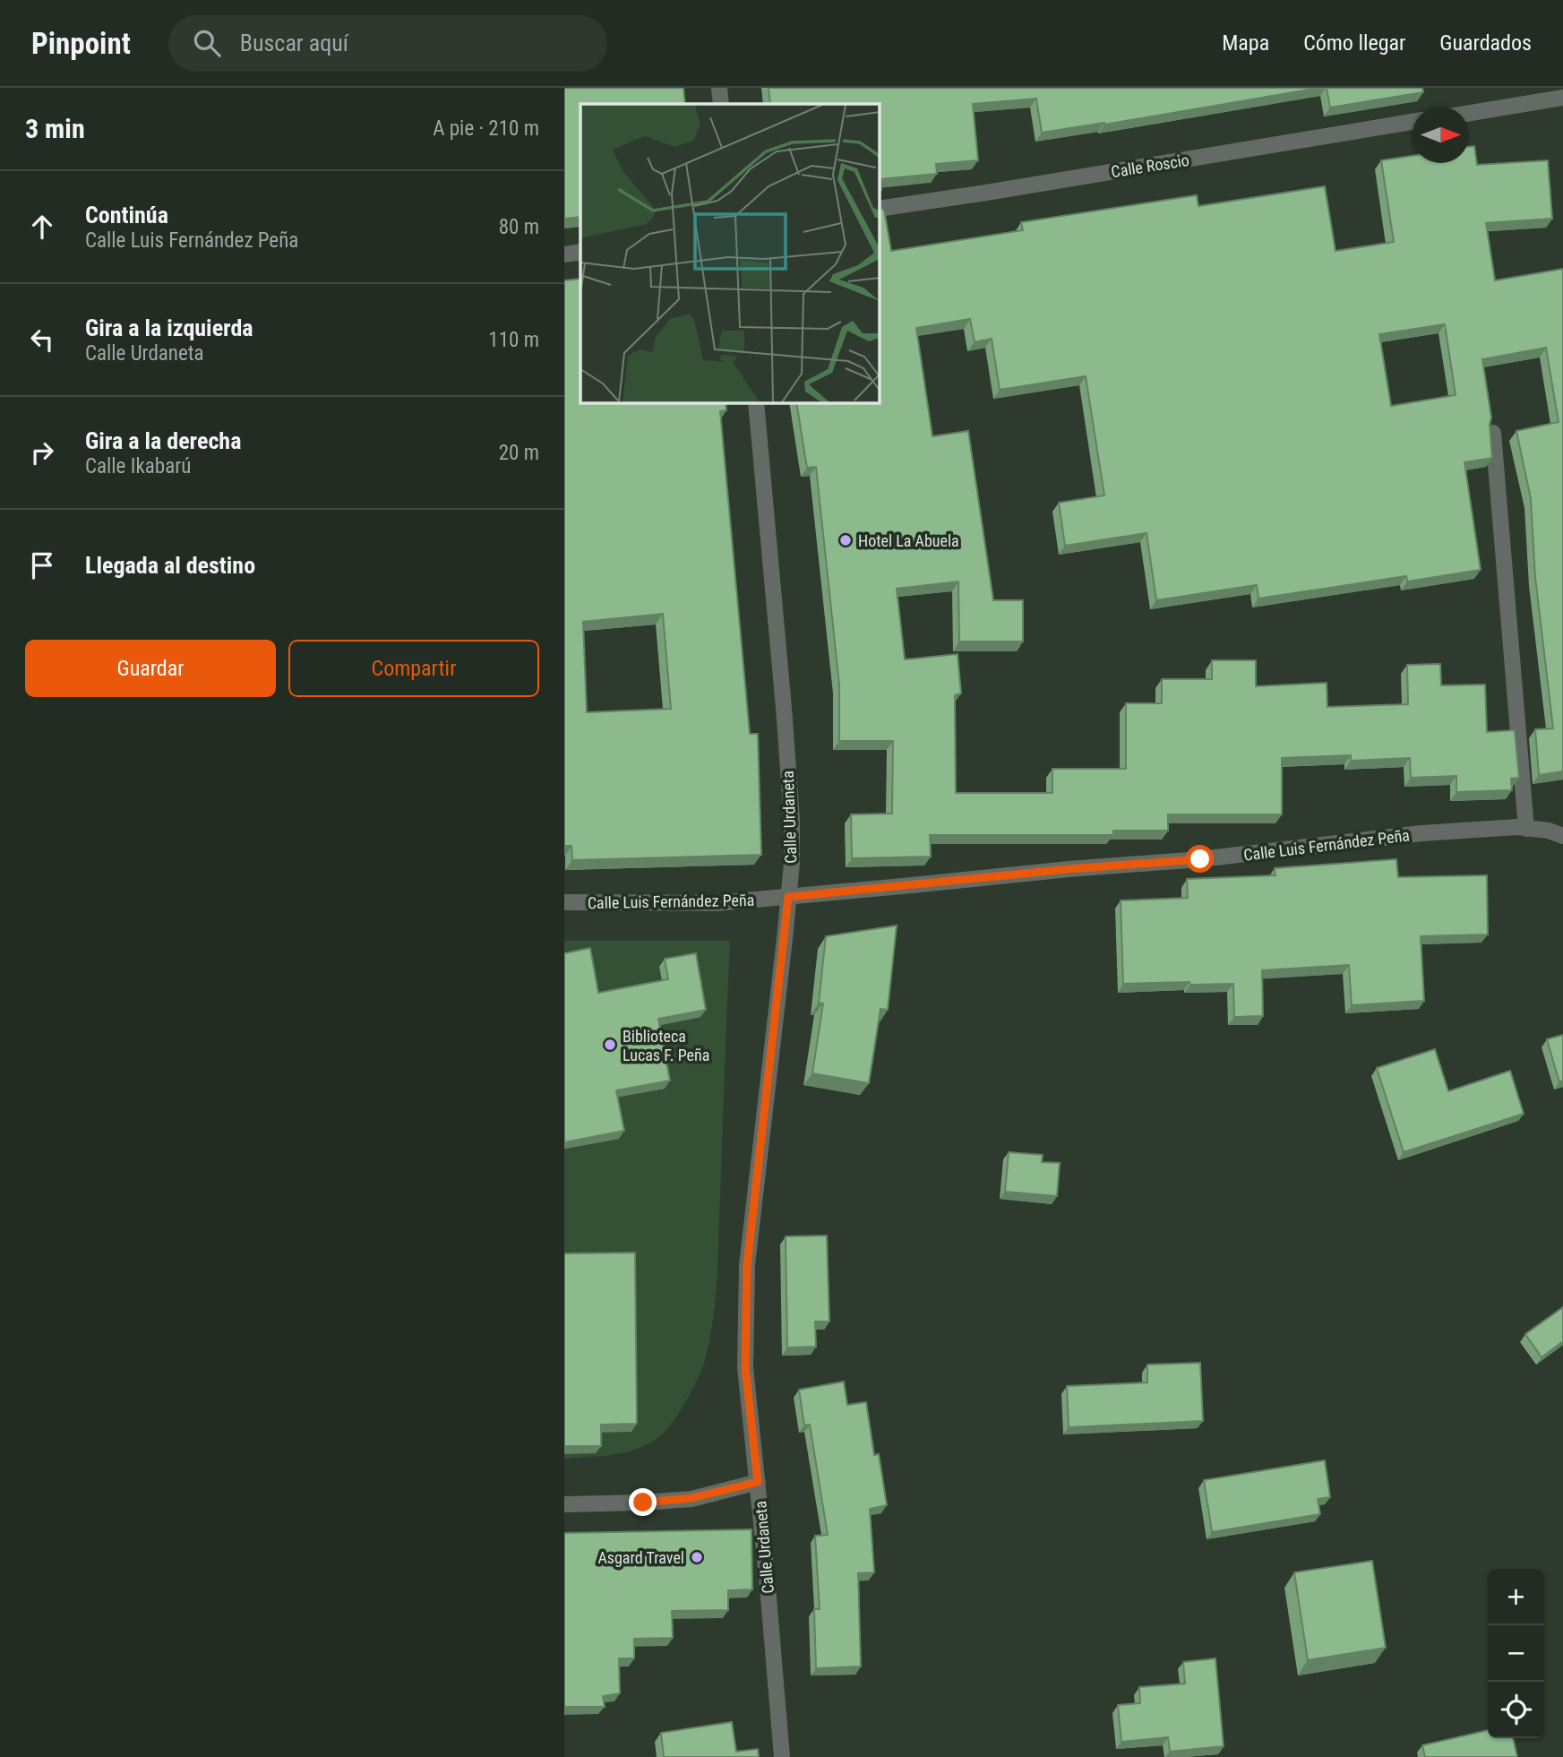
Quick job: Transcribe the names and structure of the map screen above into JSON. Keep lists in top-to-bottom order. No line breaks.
{"streets":{"street":["Calle Roscio","Calle Urdaneta","Calle Luis Fernández Peña"]},"crossings":[["Calle Urdaneta","Calle Luis Fernández Peña"]],"places":["Hotel La Abuela","Biblioteca Lucas F. Peña","Asgard Travel"],"north":"right","page":{"header":"Pinpoint","search":"Buscar aquí","nav":["Mapa","Cómo llegar","Guardados"],"heading":["3 min","A pie · 210 m"],"list":[["Continúa","Calle Luis Fernández Peña","80 m"],["Gira a la izquierda","Calle Urdaneta","110 m"],["Gira a la derecha","Calle Ikabarú","20 m"],"Llegada al destino"],"buttons":["Guardar","Compartir"],"map_buttons":["+","−"]}}
